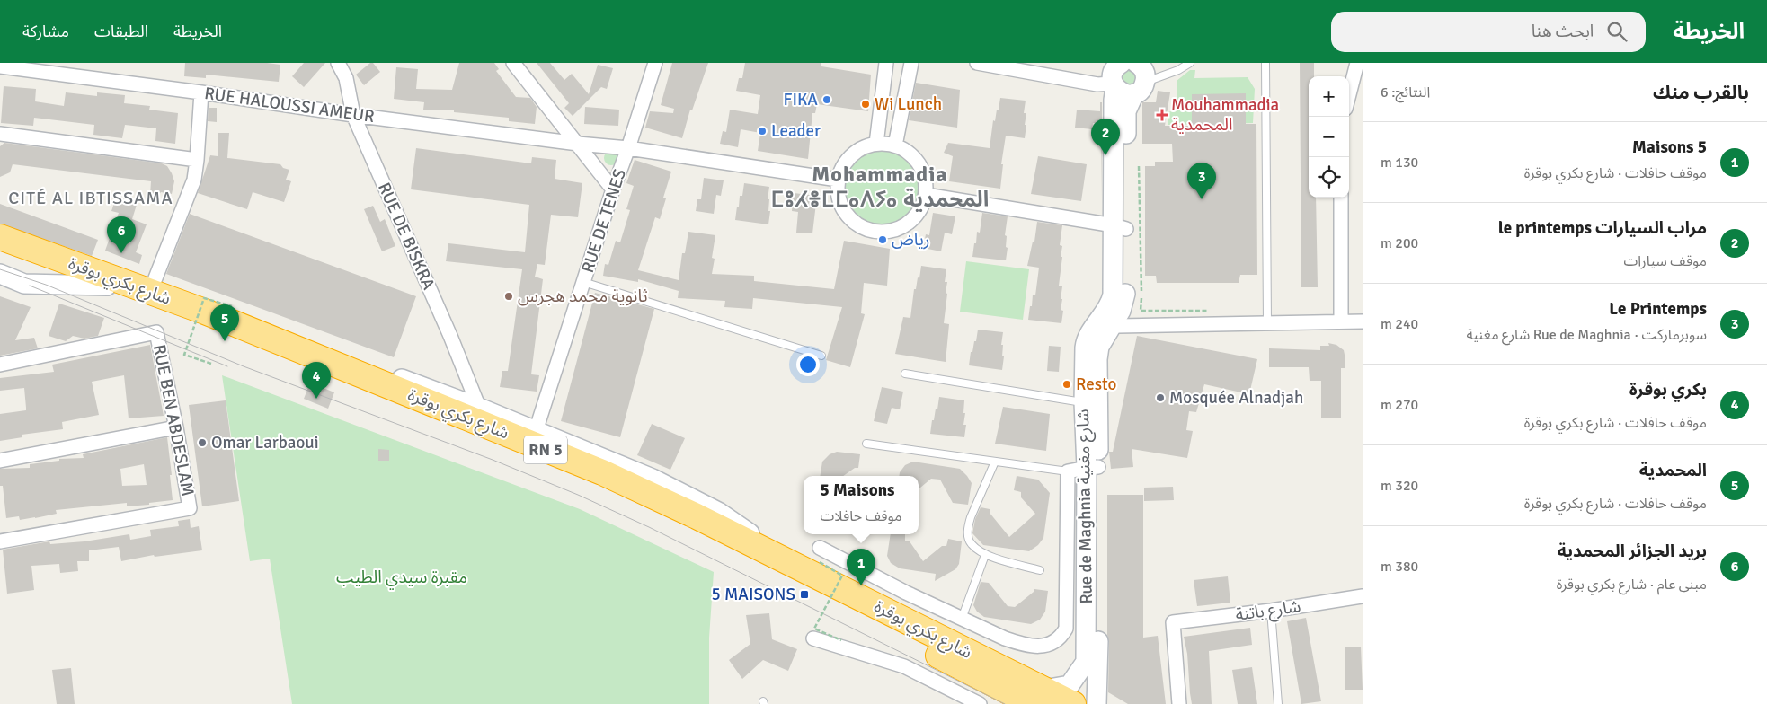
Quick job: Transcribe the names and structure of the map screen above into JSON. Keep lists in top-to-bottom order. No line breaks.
{"streets":{"highway":["شارع بكري بوقرة","RN 5"],"street":["RUE HALOUSSI AMEUR","RUE DE TENES","RUE DE BISKRA","RUE BEN ABDESLAM","Rue de Maghnia شارع مغنية","شارع باتنة"]},"crossings":[["RUE HALOUSSI AMEUR","RUE DE TENES"],["RUE HALOUSSI AMEUR","RUE DE BISKRA"],["شارع بكري بوقرة","Rue de Maghnia شارع مغنية"]],"districts":["Mohammadia ⵎⵓⵃⴻⵎⵎⴰⴷⵢⴰ المحمدية","CITÉ AL IBTISSAMA"],"parks":["مقبرة سيدي الطيب"],"places":{"other":["FIKA","Wi Lunch","Leader","رياض","ثانوية محمد هجرس","Resto","Mosquée Alnadjah","Omar Larbaoui"],"health":["Mouhammadia المحمدية"],"transit":["5 MAISONS"]},"page":{"header":"الخريطة","search":"ابحث هنا","nav":["الخريطة","الطبقات","مشاركة"],"heading":["بالقرب منك","النتائج: 6"],"map_buttons":["+","−"],"pins":["2","3","6","5","4","1"],"list":[{"mark":"1","name":"5 Maisons","note":"موقف حافلات · شارع بكري بوقرة","value":"130 m"},{"mark":"2","name":"مراب السيارات le printemps","note":"موقف سيارات","value":"200 m"},{"mark":"3","name":"Le Printemps","note":"سوبرماركت · Rue de Maghnia شارع مغنية","value":"240 m"},{"mark":"4","name":"بكري بوقرة","note":"موقف حافلات · شارع بكري بوقرة","value":"270 m"},{"mark":"5","name":"المحمدية","note":"موقف حافلات · شارع بكري بوقرة","value":"320 m"},{"mark":"6","name":"بريد الجزائر المحمدية","note":"مبنى عام · شارع بكري بوقرة","value":"380 m"}],"popup":["5 Maisons","موقف حافلات"]}}
